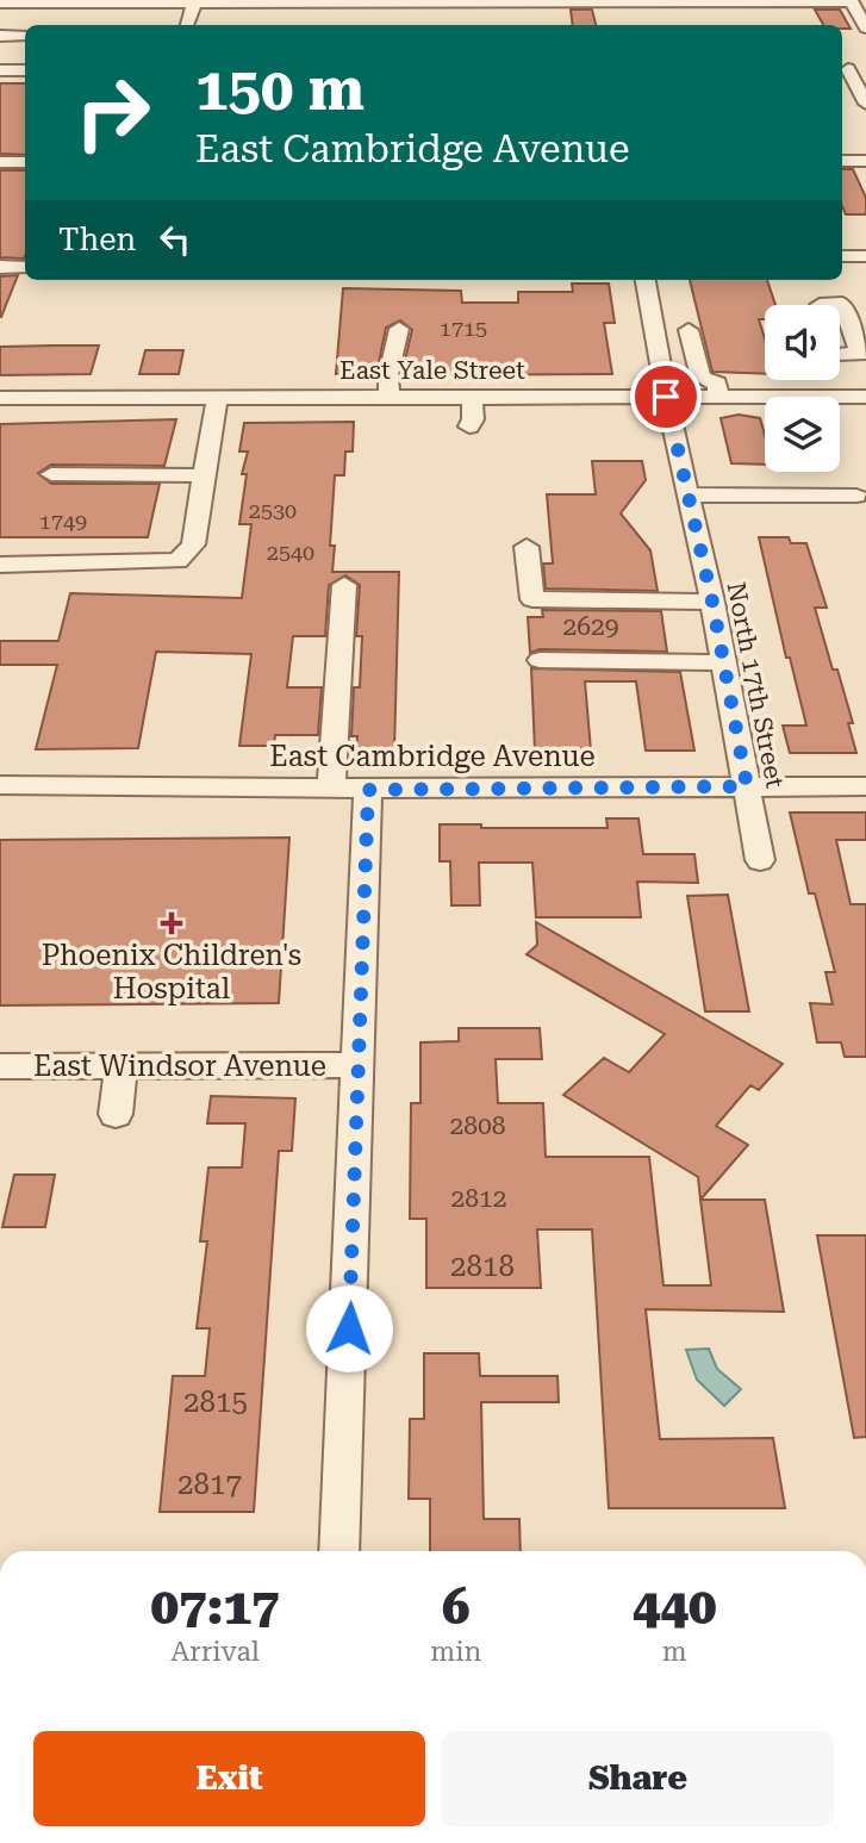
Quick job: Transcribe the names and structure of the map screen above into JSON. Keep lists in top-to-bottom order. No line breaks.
{"streets":{"street":["East Yale Street","North 17th Street","East Cambridge Avenue","East Windsor Avenue"]},"crossings":[["East Yale Street","North 17th Street"],["North 17th Street","East Cambridge Avenue"]],"places":{"health":["Phoenix Children's Hospital"]},"house_numbers":["1715","2530","1749","2540","2629","2808","2812","2818","2815","2817"],"page":{"turn":["150 m","East Cambridge Avenue"],"then":"Then","eta":["07:17","Arrival","6","min","440","m"],"buttons":["Exit","Share"]}}
